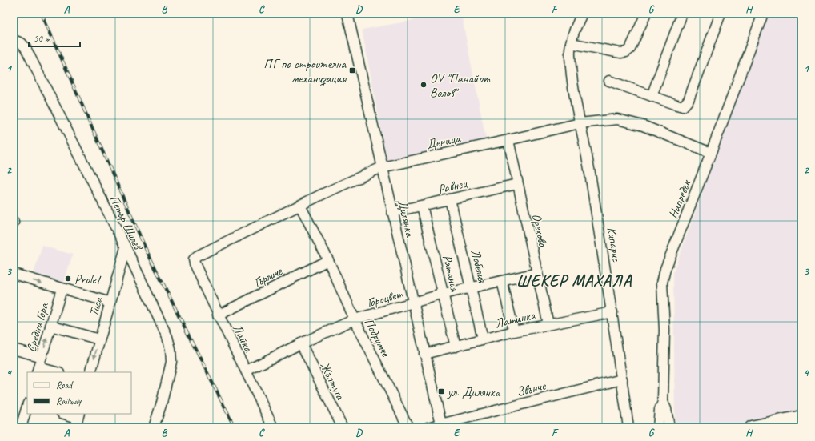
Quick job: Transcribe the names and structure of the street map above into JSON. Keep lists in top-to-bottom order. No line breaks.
{"streets":{"street":["Деница","Равнец","Напредък","Дилянка","Петър Шилев","Орехово","Кипарис","Лобелия","Ратания","Гърличе","Гороцвет","Тиса","Латинка","Средна Гора","Подрумче","Лайка","Жълтуга","Звънче"]},"crossings":[["Деница","Напредък"],["Деница","Дилянка"],["Деница","Орехово"],["Деница","Кипарис"],["Деница","Подрумче"],["Деница","Лайка"],["Равнец","Дилянка"],["Равнец","Орехово"],["Равнец","Лобелия"],["Равнец","Ратания"],["Дилянка","Гороцвет"],["Дилянка","Латинка"],["Дилянка","Звънче"],["Петър Шилев","Тиса"],["Орехово","Гороцвет"],["Орехово","Латинка"],["Кипарис","Латинка"],["Кипарис","Звънче"],["Лобелия","Гороцвет"],["Лобелия","Латинка"],["Ратания","Гороцвет"],["Ратания","Латинка"],["Гърличе","Подрумче"],["Гърличе","Лайка"],["Гороцвет","Подрумче"],["Гороцвет","Лайка"],["Гороцвет","Жълтуга"]],"one_way":["Средна Гора"],"districts":["ШЕКЕР МАХАЛА"],"places":{"transit":["ПГ по строителна механизация","ул. Дилянка"],"other":["ОУ \"Панайот Волов\"","Prolet"]},"legend":["Road","Railway"],"scale_bar":"50 m","grid":{"columns":["A","B","C","D","E","F","G","H"],"rows":["1","2","3","4"]}}
